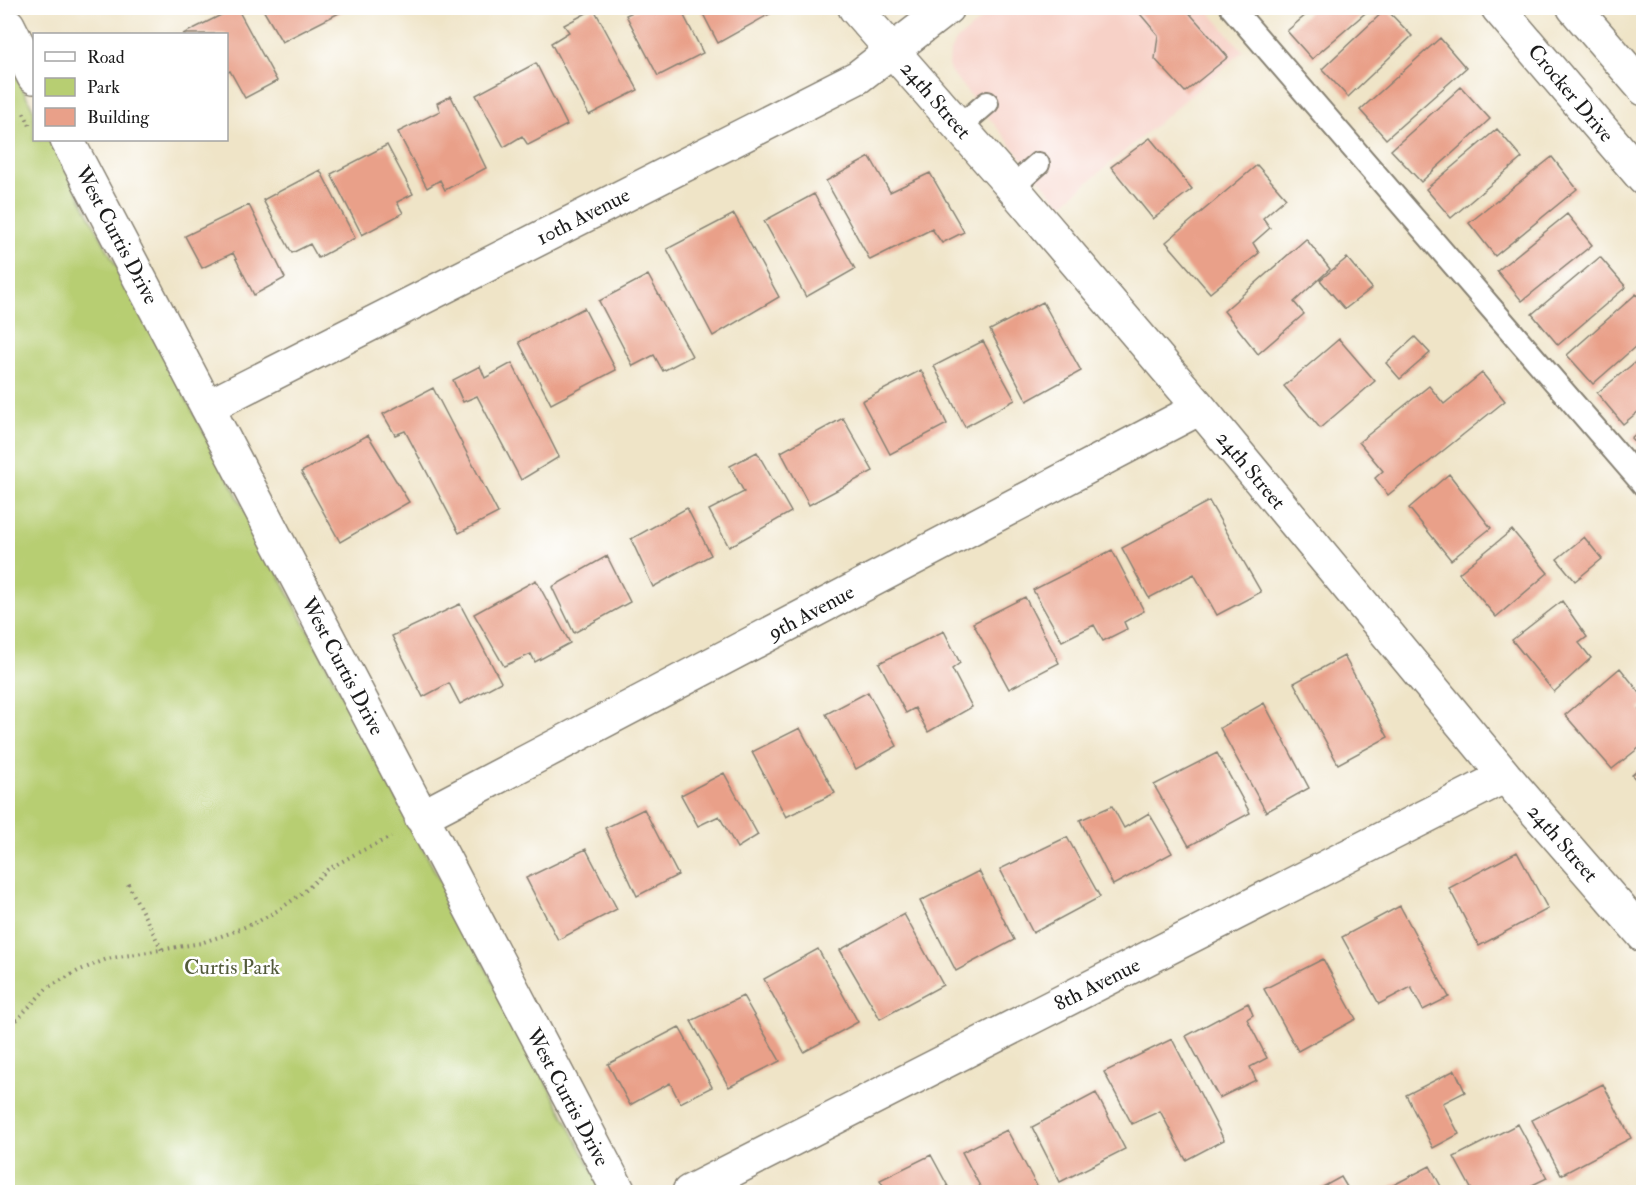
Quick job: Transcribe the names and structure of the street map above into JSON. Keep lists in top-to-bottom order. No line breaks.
{"streets":{"street":["Crocker Drive","24th Street","10th Avenue","West Curtis Drive","9th Avenue","8th Avenue"]},"crossings":[["24th Street","10th Avenue"],["24th Street","9th Avenue"],["24th Street","8th Avenue"],["10th Avenue","West Curtis Drive"],["West Curtis Drive","9th Avenue"]],"parks":["Curtis Park"],"legend":["Road","Park","Building"]}
